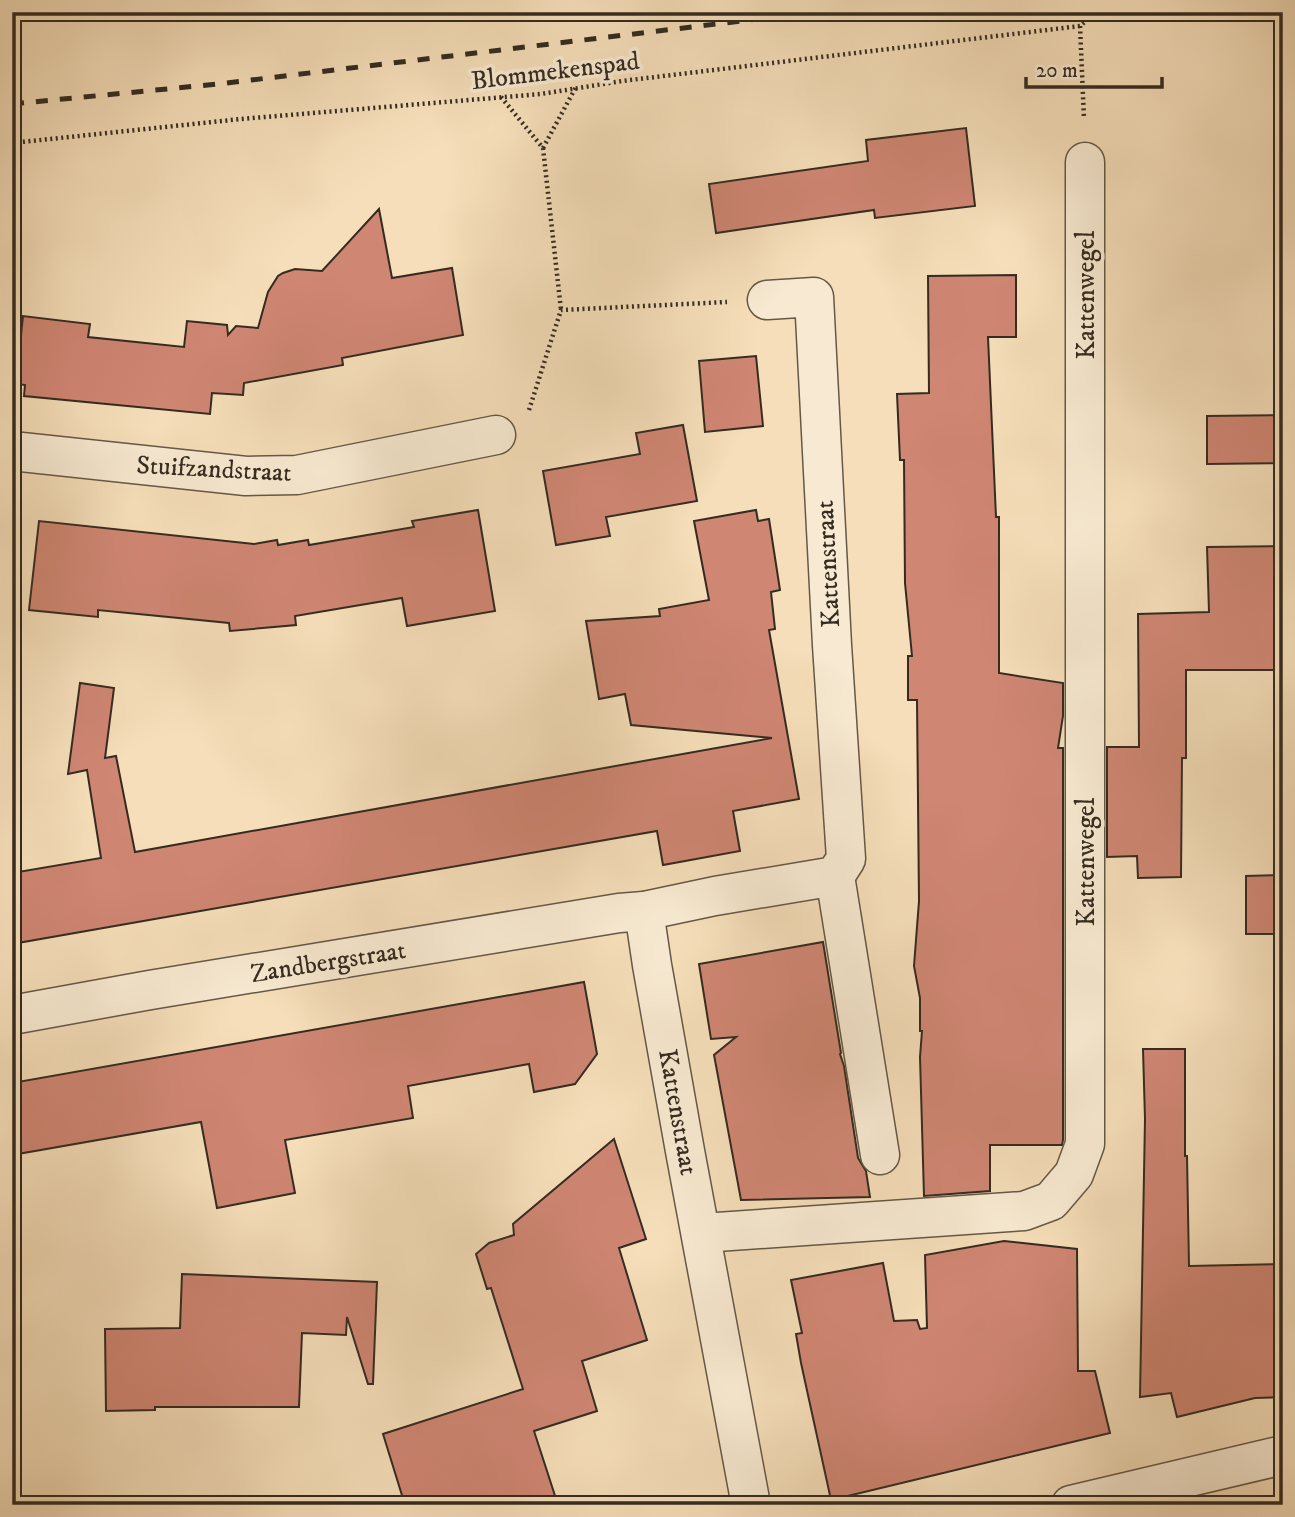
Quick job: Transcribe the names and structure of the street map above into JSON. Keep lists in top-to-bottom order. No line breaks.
{"streets":{"street":["Kattenwegel","Stuifzandstraat","Kattenstraat","Zandbergstraat"],"path":["Blommekenspad"]},"crossings":[["Kattenwegel","Kattenstraat"],["Kattenstraat","Zandbergstraat"]],"scale_bar":"20 m"}
